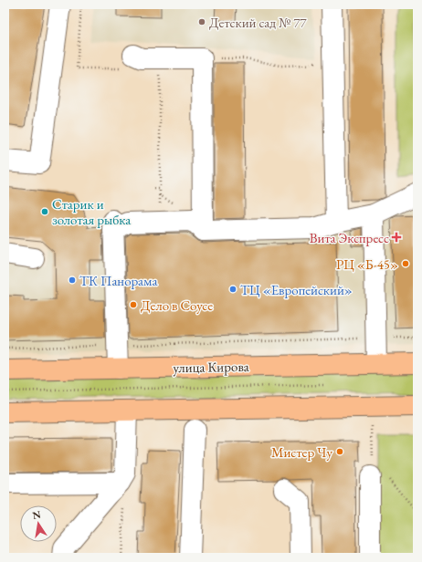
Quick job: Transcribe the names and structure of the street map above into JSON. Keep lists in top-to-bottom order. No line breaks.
{"streets":{"main road":["улица Кирова"]},"places":{"other":["Детский сад № 77","Старик и золотая рыбка","РЦ «Б-45»","ТК Панорама","ТЦ «Европейский»","Дело в Соусе","Мистер Чу"],"health":["Вита Экспресс"]},"north":"top"}
